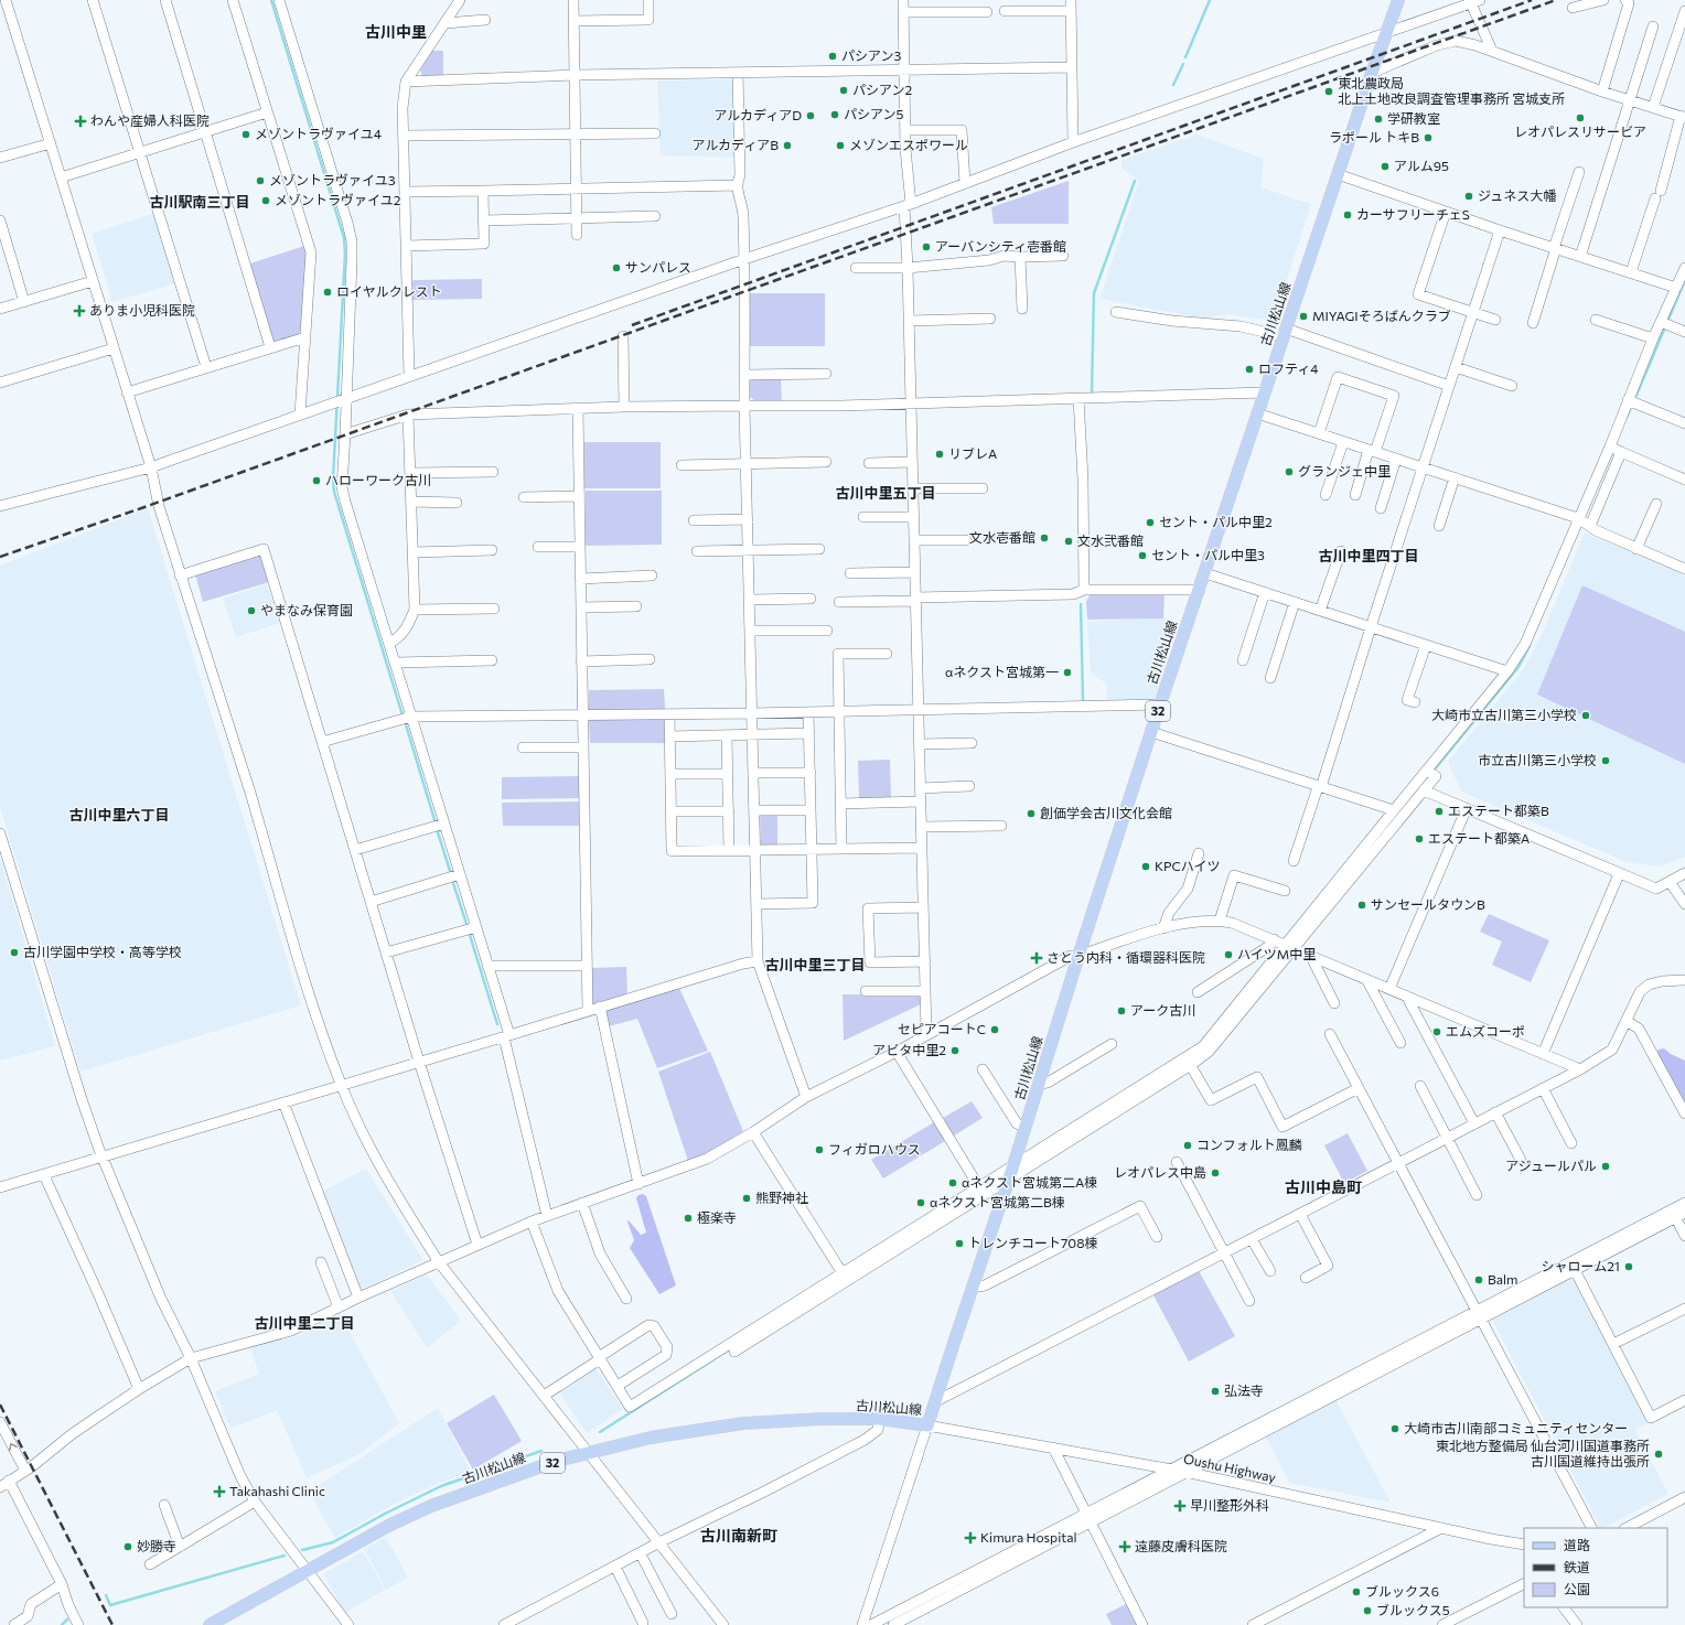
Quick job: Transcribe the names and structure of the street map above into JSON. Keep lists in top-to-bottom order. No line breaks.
{"streets":{"main road":["古川松山線","32"],"street":["Oushu Highway"]},"crossings":[["古川松山線","Oushu Highway"]],"districts":["古川中里","古川駅南三丁目","古川中里五丁目","古川中里四丁目","古川中里六丁目","古川中里三丁目","古川中島町","古川中里二丁目","古川南新町"],"places":{"other":["パシアン3","パシアン2","東北農政局 北上土地改良調査管理事務所 宮城支所","パシアン5","アルカディアD","レオパレスリサービア","学研教室","メゾントラヴァイユ4","ラポール トキB","アルカディアB","メゾンエスポワール","アルム95","メゾントラヴァイユ3","ジュネス大幡","メゾントラヴァイユ2","カーサフリーチェS","アーバンシティ壱番館","サンパレス","ロイヤルクレスト","MIYAGIそろばんクラブ","ロフティ4","リブレA","グランジェ中里","ハローワーク古川","セント・パル中里2","文水壱番館","文水弐番館","セント・パル中里3","やまなみ保育園","αネクスト宮城第一","大崎市立古川第三小学校","市立古川第三小学校","エステート都築B","創価学会古川文化会館","エステート都築A","KPCハイツ","サンセールタウンB","古川学園中学校・高等学校","ハイツM中里","アーク古川","セピアコートC","エムズコーポ","アビタ中里2","コンフォルト鳳麟","フィガロハウス","アジュールパル","レオパレス中島","αネクスト宮城第二A棟","熊野神社","αネクスト宮城第二B棟","極楽寺","トレンチコート708棟","シャローム21","Balm","弘法寺","大崎市古川南部コミュニティセンター","東北地方整備局 仙台河川国道事務所 古川国道維持出張所","妙勝寺","ブルックス6","ブルックス5"],"health":["わんや産婦人科医院","ありま小児科医院","さとう内科・循環器科医院","Takahashi Clinic","早川整形外科","Kimura Hospital","遠藤皮膚科医院"]},"legend":["道路","鉄道","公園"]}
